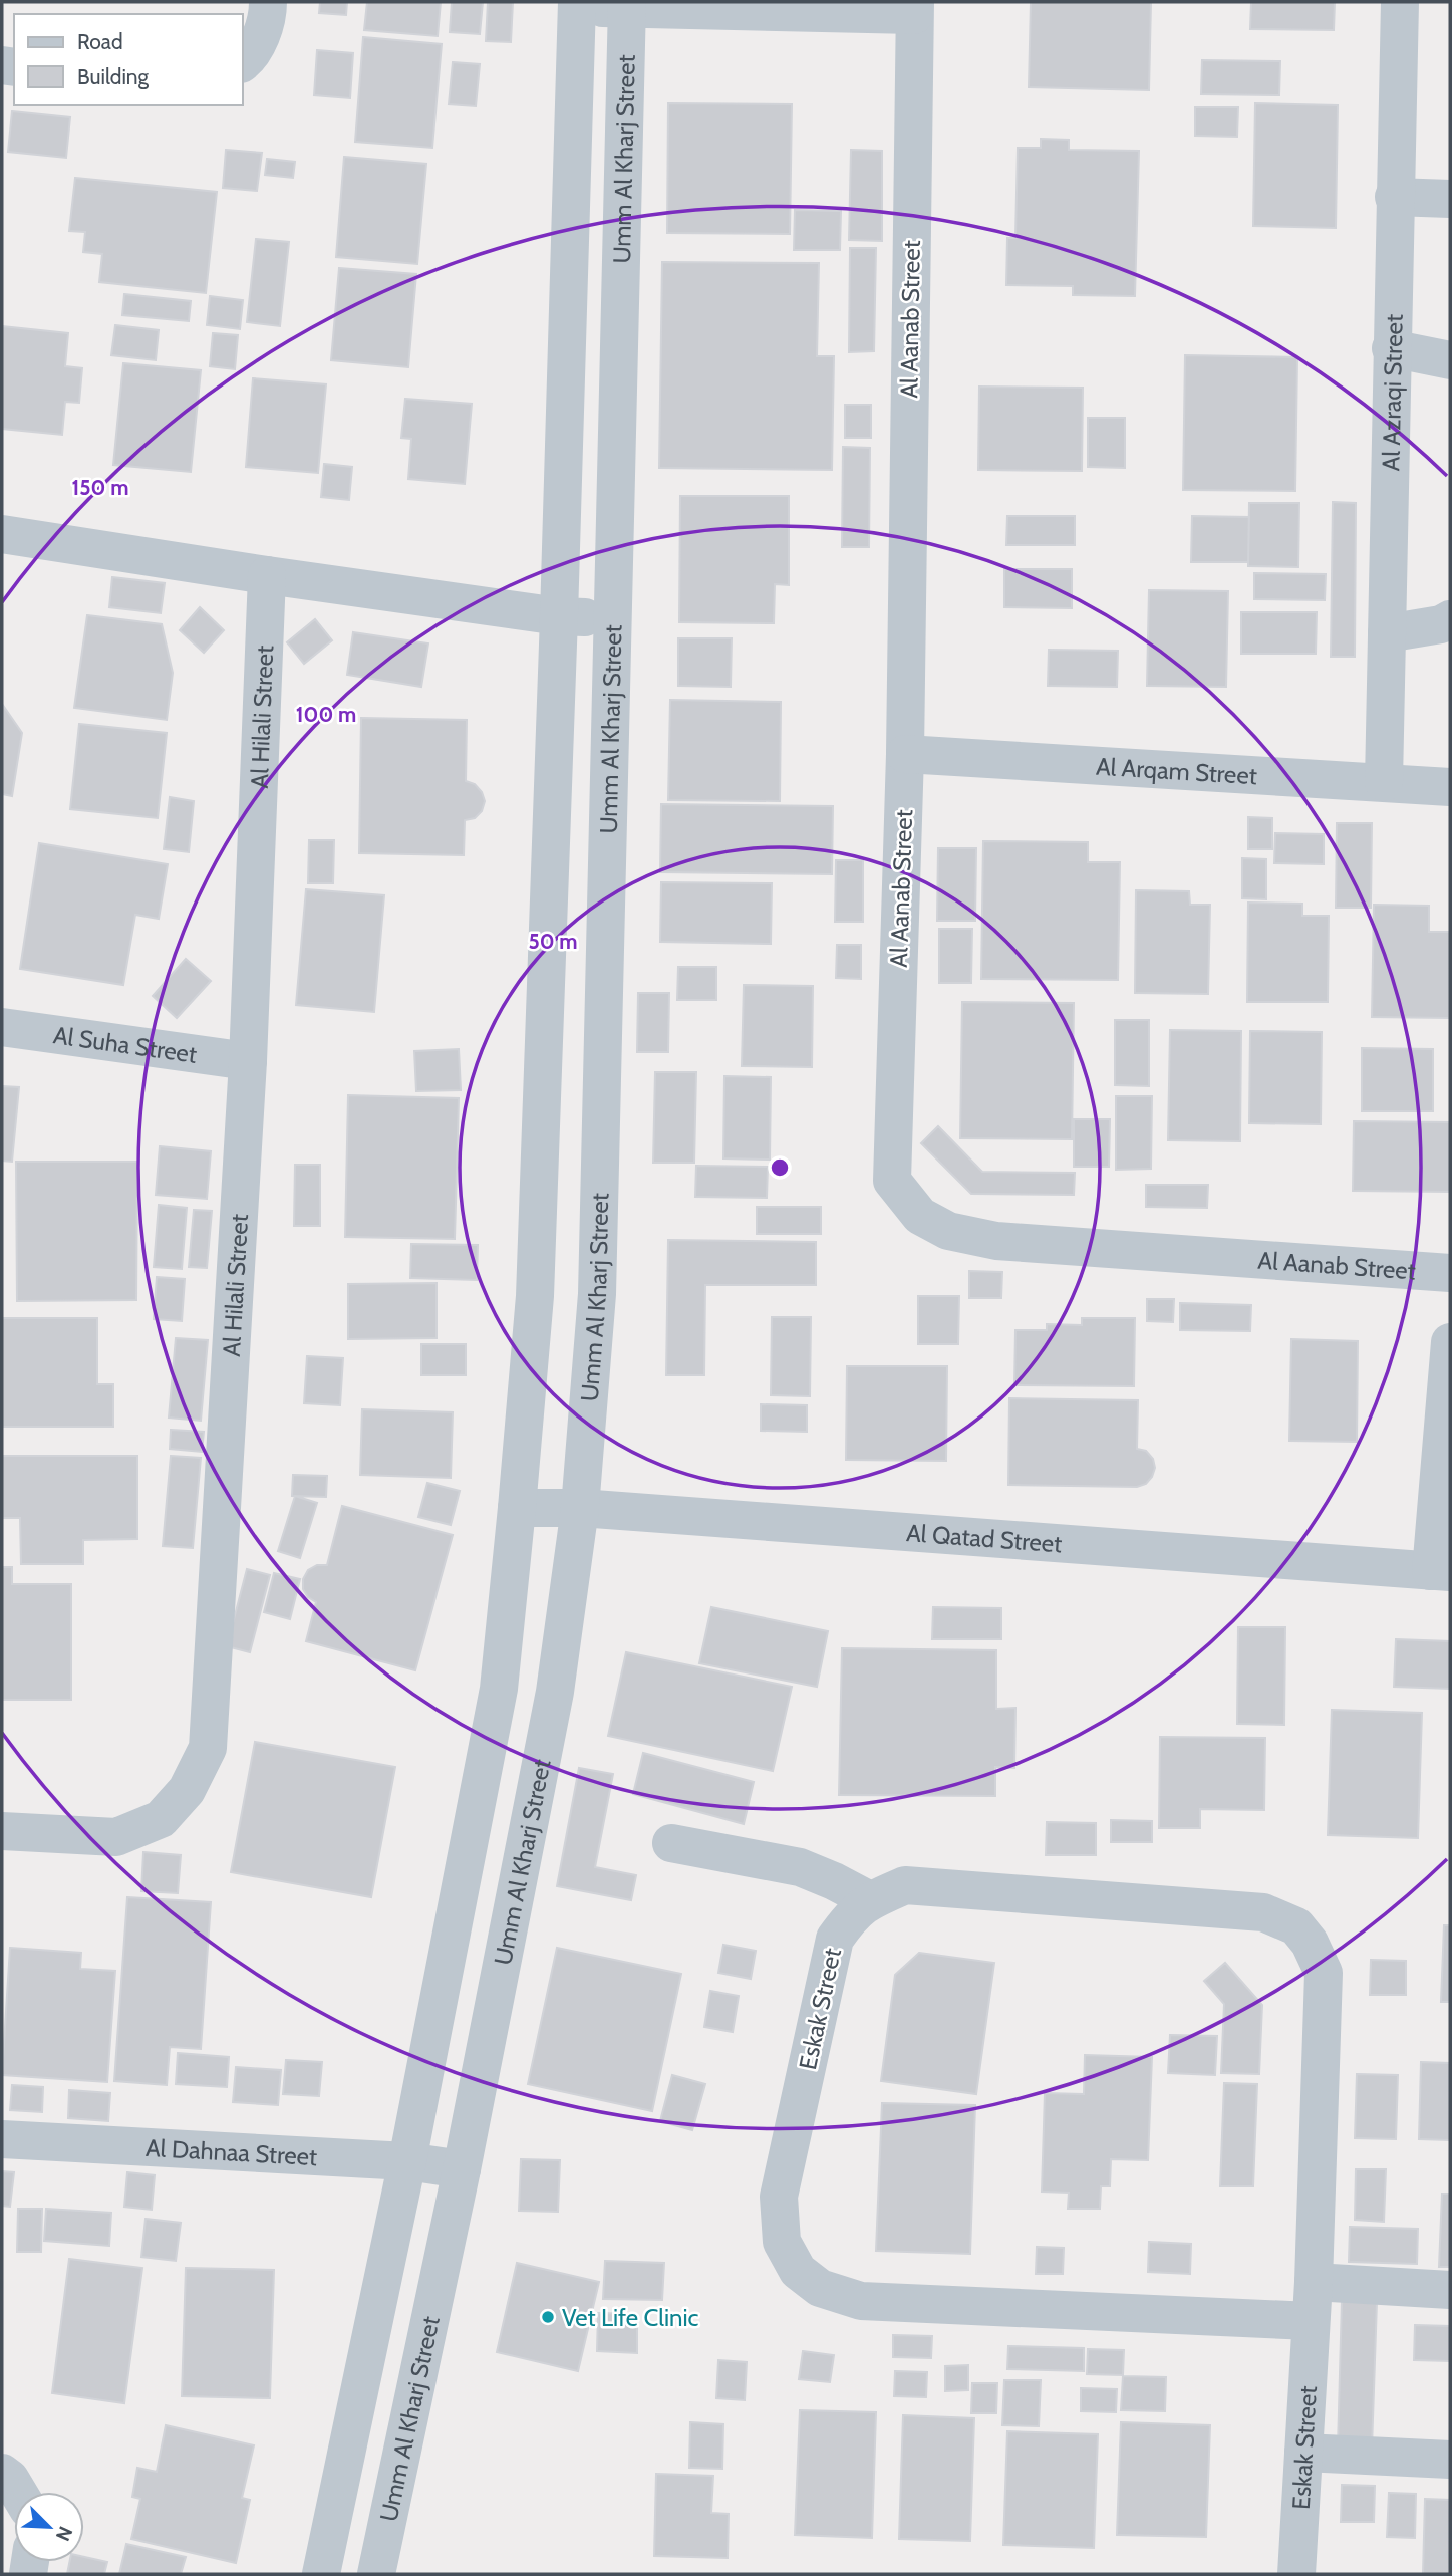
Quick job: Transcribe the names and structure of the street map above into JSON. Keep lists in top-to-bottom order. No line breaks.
{"streets":{"street":["Umm Al Kharj Street","Al Aanab Street","Al Azraqi Street","Al Hilali Street","Al Arqam Street","Al Suha Street","Al Qatad Street","Eskak Street","Al Dahnaa Street"]},"crossings":[["Umm Al Kharj Street","Al Aanab Street"],["Umm Al Kharj Street","Al Qatad Street"],["Umm Al Kharj Street","Al Dahnaa Street"],["Al Aanab Street","Al Arqam Street"],["Al Azraqi Street","Al Arqam Street"],["Al Hilali Street","Al Suha Street"]],"places":["Vet Life Clinic"],"legend":["Road","Building"],"north":"bottom right","rings":["150 m","100 m","50 m"]}
